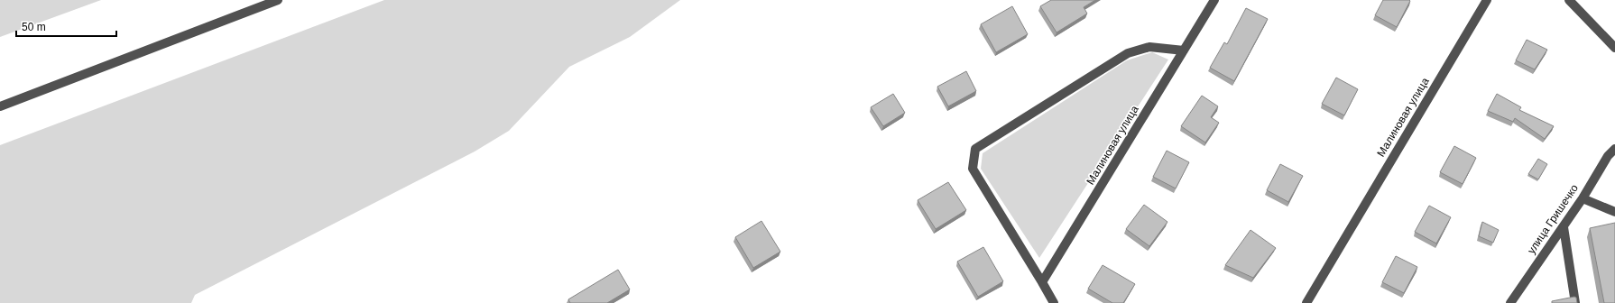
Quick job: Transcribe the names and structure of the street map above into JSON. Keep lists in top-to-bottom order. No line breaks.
{"streets":{"street":["Малиновая улица","улица Гришечко"]},"scale_bar":"50 m"}
